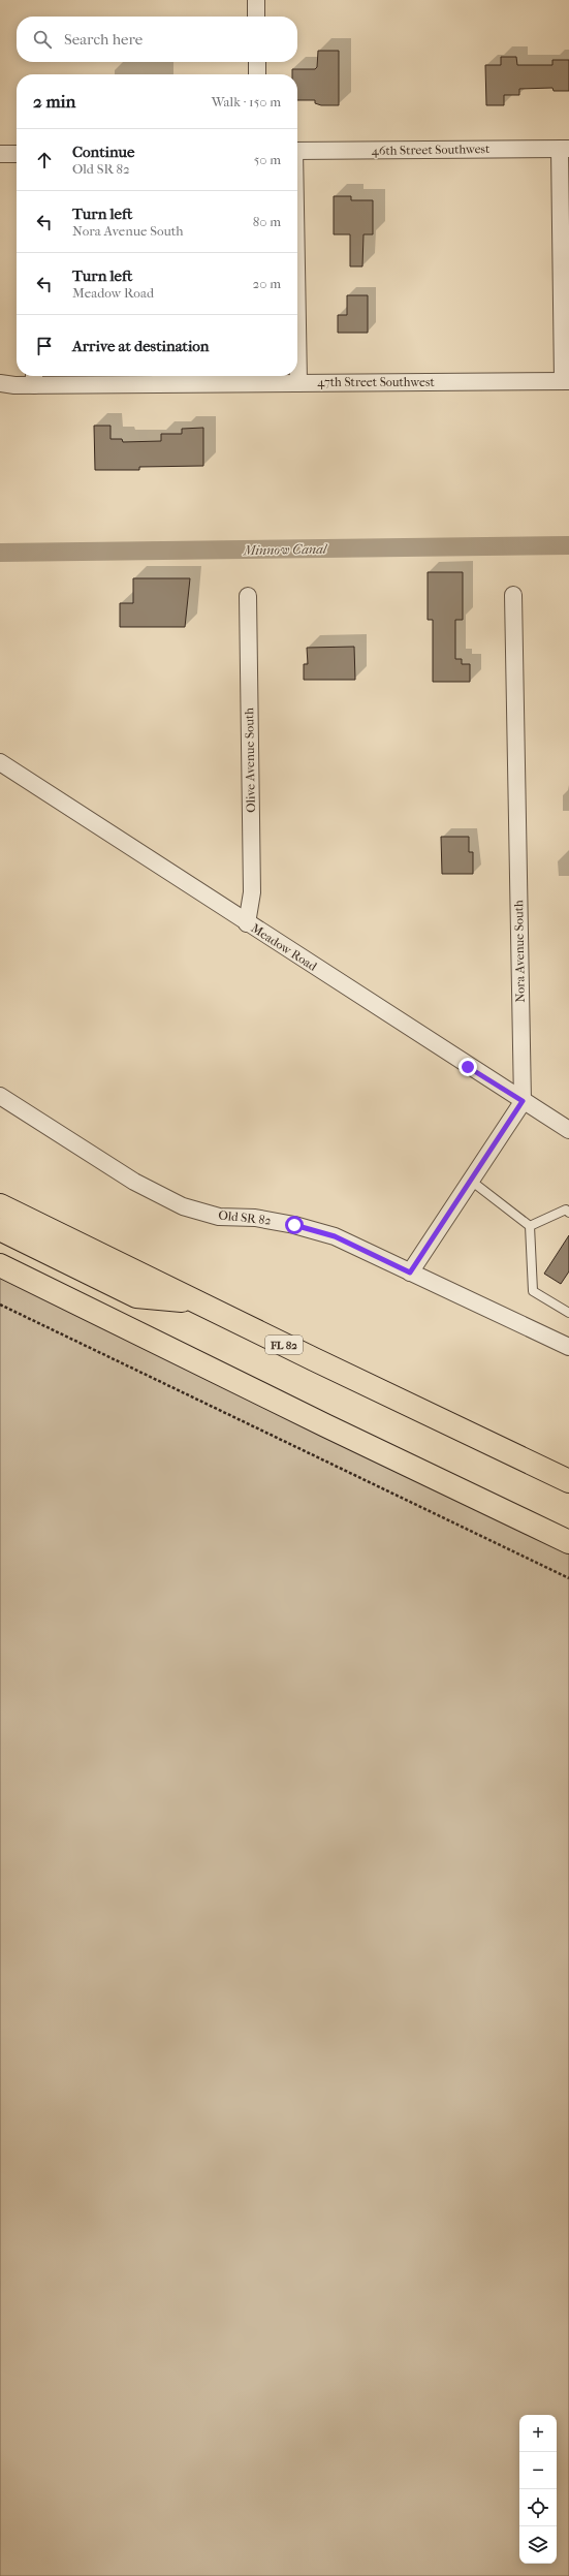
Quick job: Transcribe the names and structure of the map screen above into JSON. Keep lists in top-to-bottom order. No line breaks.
{"streets":{"highway":["FL 82"],"street":["46th Street Southwest","47th Street Southwest","Olive Avenue South","Meadow Road","Nora Avenue South","Old SR 82"]},"crossings":[["Olive Avenue South","Meadow Road"],["Meadow Road","Nora Avenue South"]],"water":["Minnow Canal"],"page":{"search":"Search here","heading":["2 min","Walk · 150 m"],"list":[["Continue","Old SR 82","50 m"],["Turn left","Nora Avenue South","80 m"],["Turn left","Meadow Road","20 m"],"Arrive at destination"],"map_buttons":["+","−"]}}
